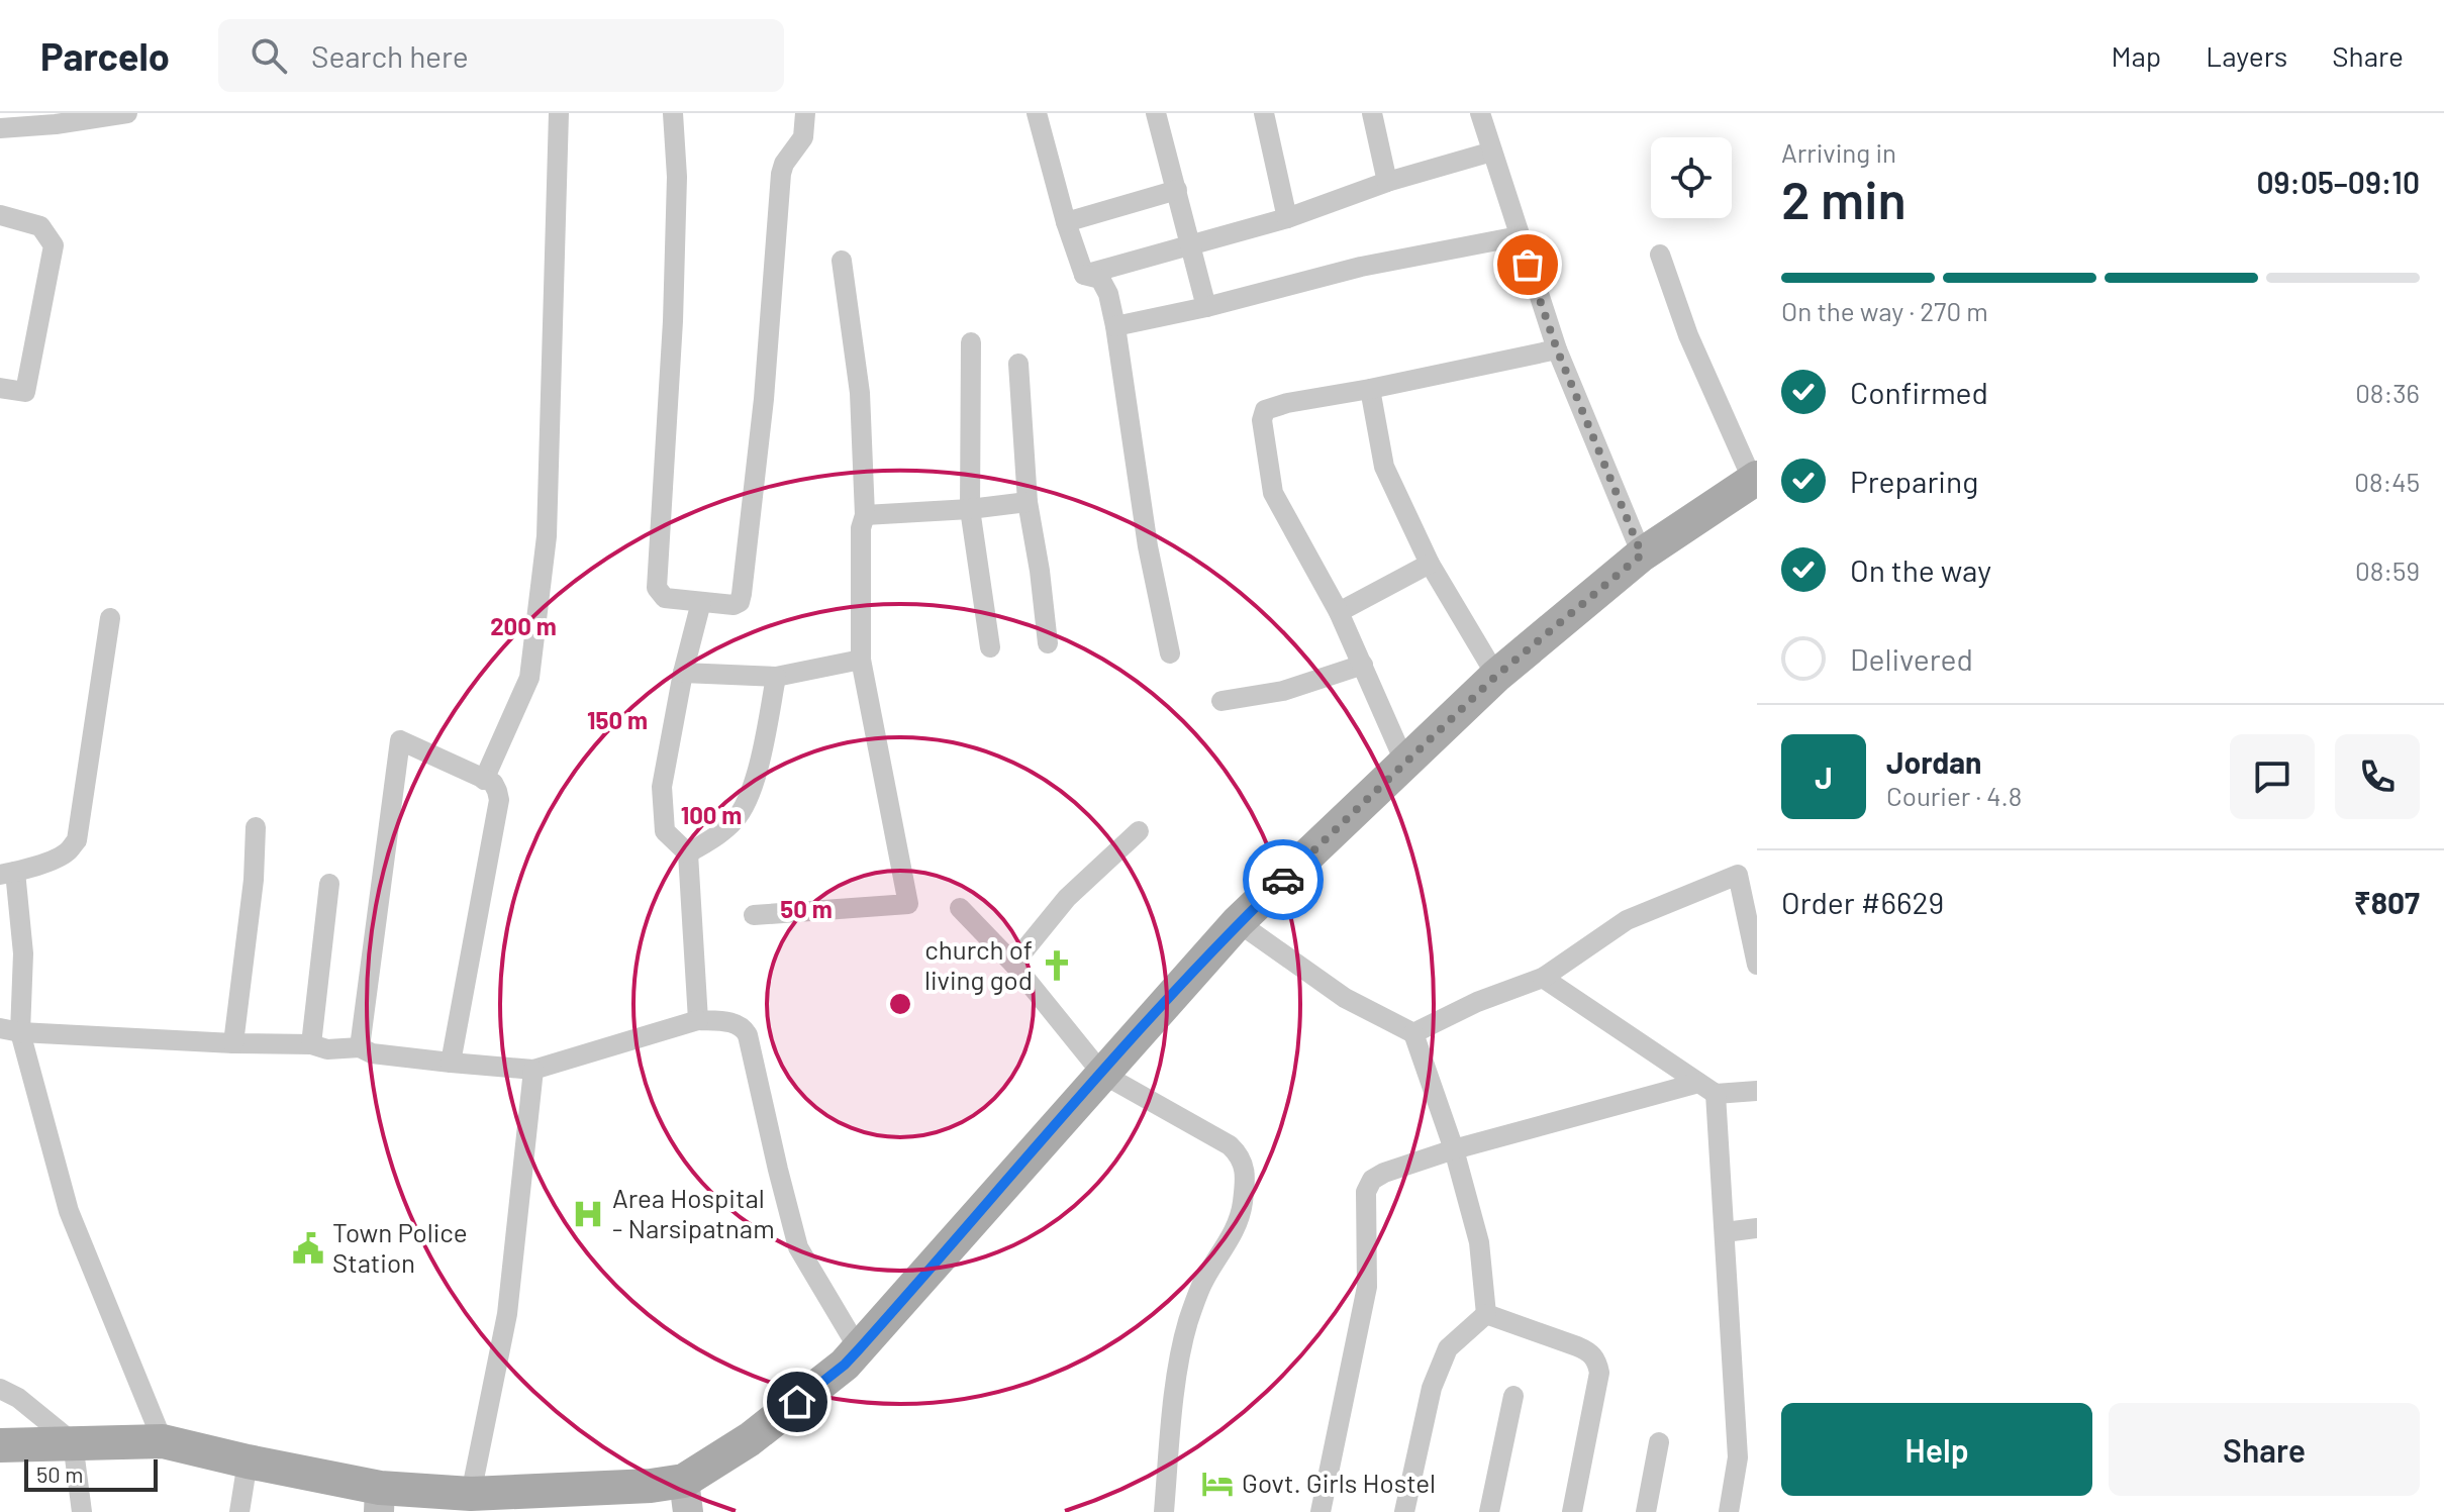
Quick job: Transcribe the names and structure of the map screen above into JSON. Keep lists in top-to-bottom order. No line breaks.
{"places":{"church":["church of living god"],"hospital":["Area Hospital - Narsipatnam"],"public building":["Town Police Station"],"hotel":["Govt. Girls Hostel"]},"scale_bar":"50 m","page":{"header":"Parcelo","search":"Search here","nav":["Map","Layers","Share"],"heading":["2 min","Arriving in","09:05–09:10"],"panel":["Jordan","Courier · 4.8","Order #6629","₹807"],"bar":"On the way · 270 m","list":[["Confirmed","08:36"],["Preparing","08:45"],["On the way","08:59"],"Delivered"],"round":"J","buttons":["Help","Share"],"scale":"50 m"},"rings":["200 m","150 m","100 m","50 m"]}
